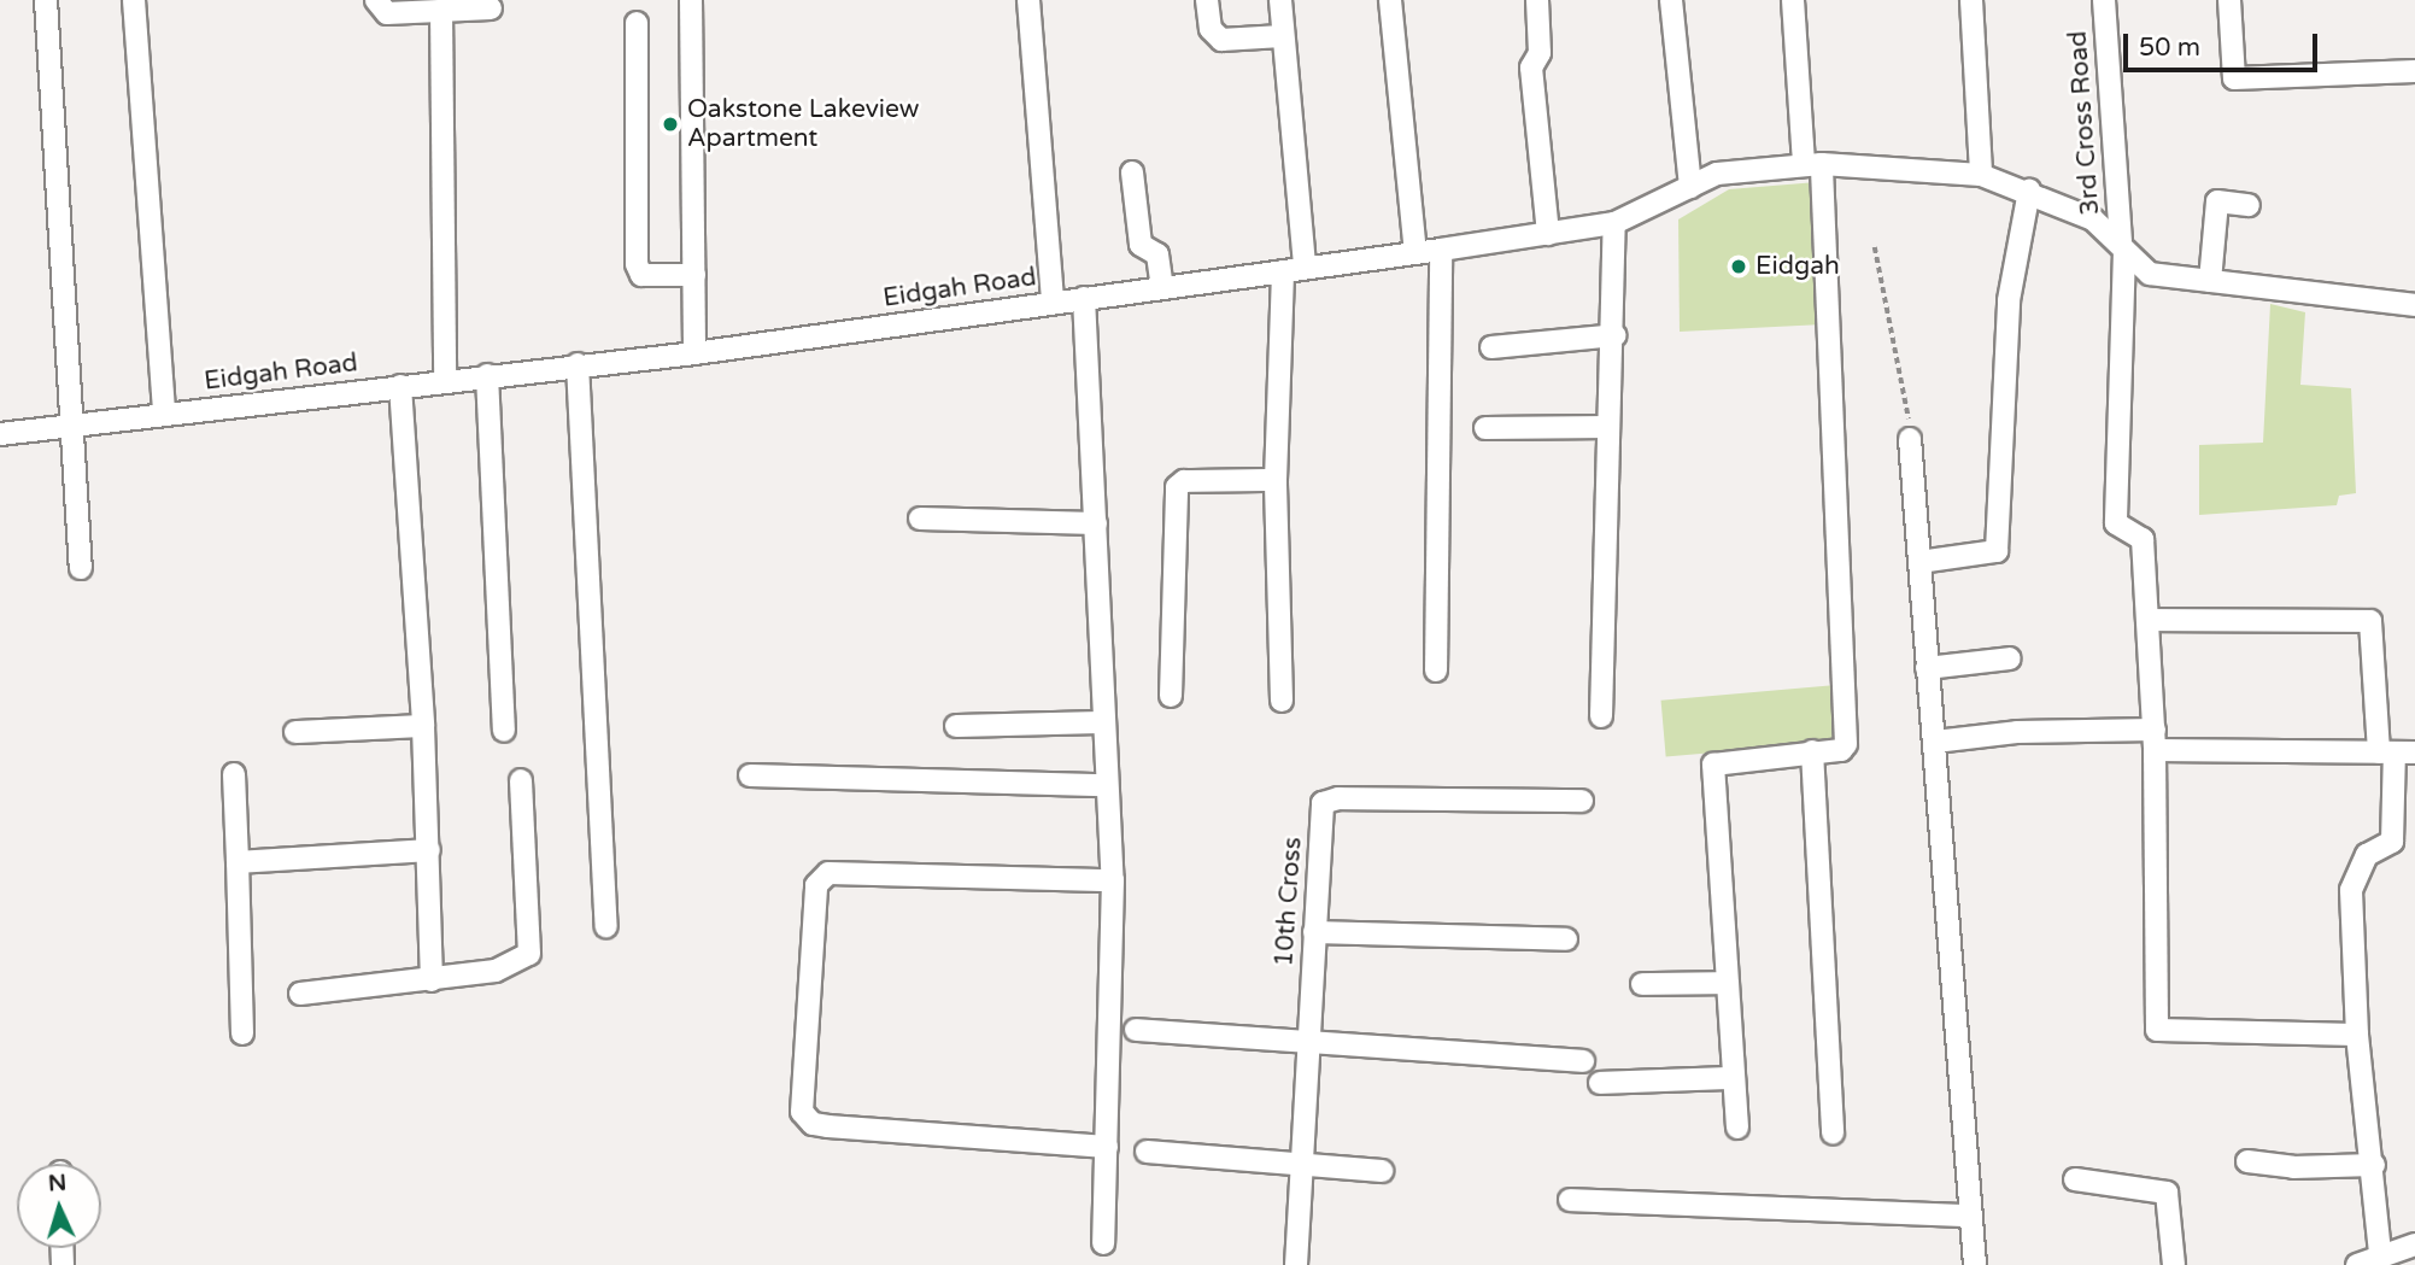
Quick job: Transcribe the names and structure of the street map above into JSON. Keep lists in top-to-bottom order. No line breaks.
{"streets":{"street":["3rd Cross Road","Eidgah Road","10th Cross"]},"crossings":[["3rd Cross Road","Eidgah Road"]],"places":["Oakstone Lakeview Apartment","Eidgah"],"scale_bar":"50 m","north":"top"}
